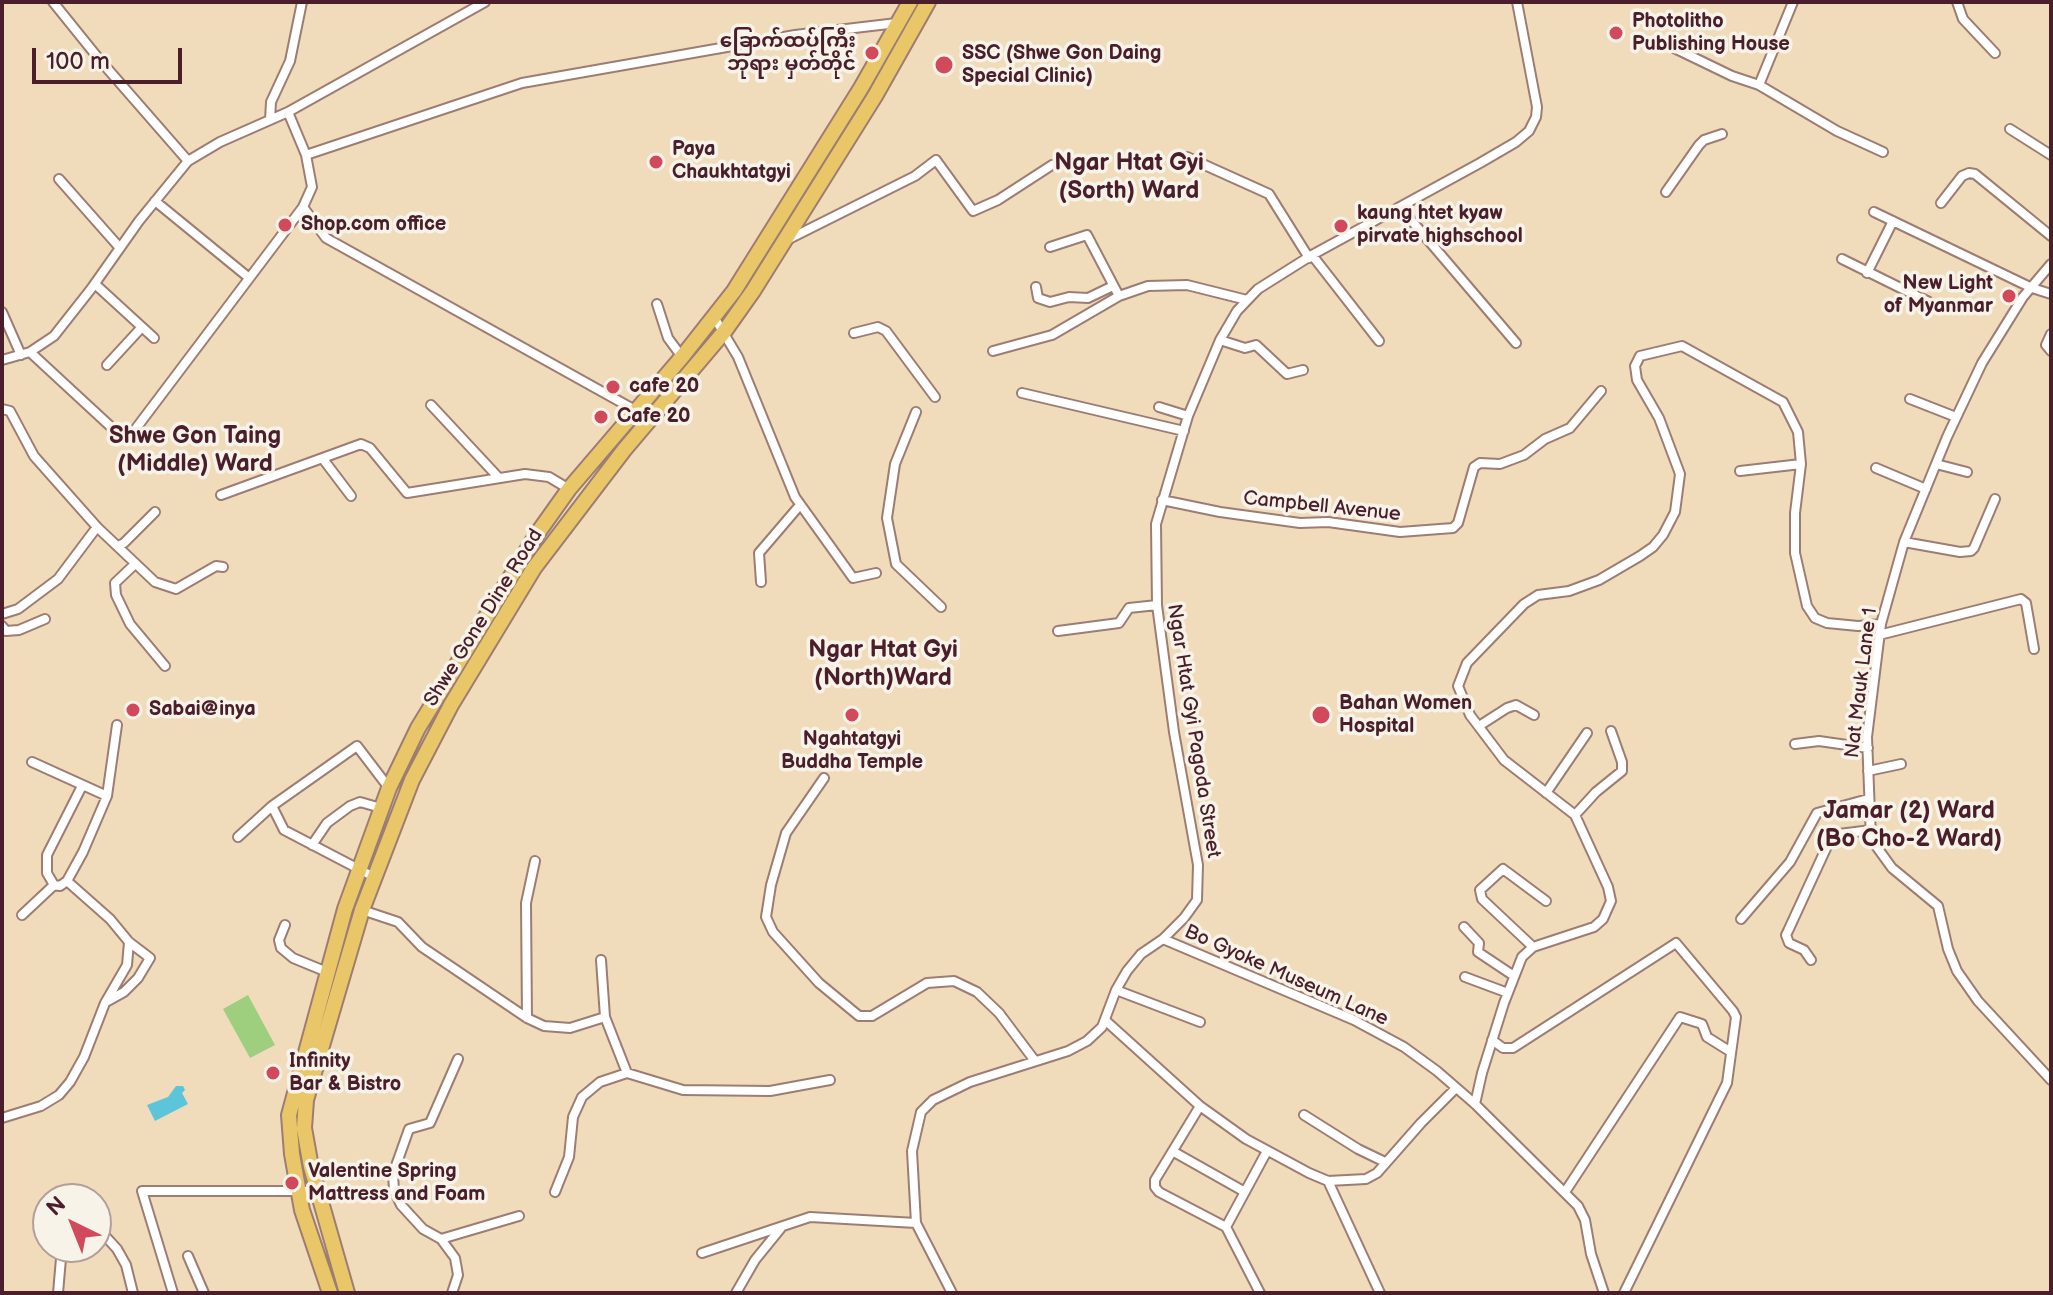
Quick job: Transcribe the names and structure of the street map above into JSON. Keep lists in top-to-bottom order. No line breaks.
{"streets":{"main road":["Shwe Gone Dine Road"],"street":["Campbell Avenue","Nat Mauk Lane 1","Ngar Htat Gyi Pagoda Street","Bo Gyoke Museum Lane"]},"crossings":[["Campbell Avenue","Ngar Htat Gyi Pagoda Street"],["Ngar Htat Gyi Pagoda Street","Bo Gyoke Museum Lane"]],"districts":["Ngar Htat Gyi (Sorth) Ward","Shwe Gon Taing (Middle) Ward","Ngar Htat Gyi (North)Ward","Jamar (2) Ward (Bo Cho-2 Ward)"],"places":["Photolitho Publishing House","ခြောက်ထပ်ကြီး ဘုရား မှတ်တိုင်","SSC (Shwe Gon Daing Special Clinic)","Paya Chaukhtatgyi","Shop.com office","kaung htet kyaw pirvate highschool","New Light of Myanmar","cafe 20","Cafe 20","Sabai@inya","Ngahtatgyi Buddha Temple","Bahan Women Hospital","Infinity Bar & Bistro","Valentine Spring Mattress and Foam"],"scale_bar":"100 m","north":"top left"}
